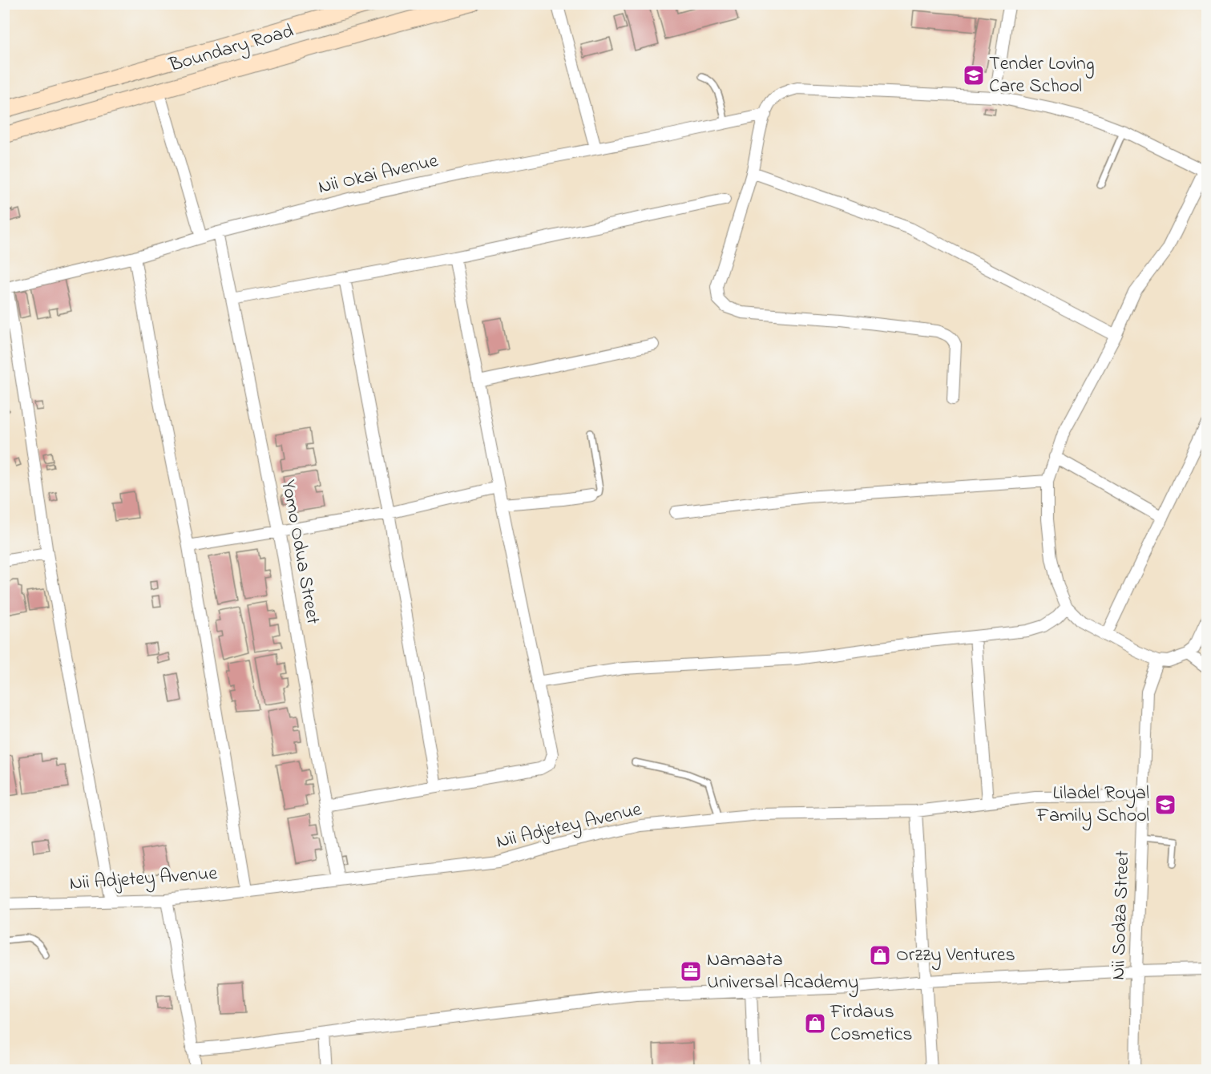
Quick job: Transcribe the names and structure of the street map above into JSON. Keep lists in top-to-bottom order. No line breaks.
{"streets":{"main road":["Boundary Road"],"street":["Nii Okai Avenue","Yomo Odua Street","Nii Adjetey Avenue","Nii Sodza Street"]},"crossings":[["Nii Okai Avenue","Yomo Odua Street"],["Yomo Odua Street","Nii Adjetey Avenue"],["Nii Adjetey Avenue","Nii Sodza Street"]],"places":{"school or university":["Tender Loving Care School","Liladel Royal Family School"],"shop":["Orzzy Ventures","Firdaus Cosmetics"],"office":["Namaata Universal Academy"]}}
